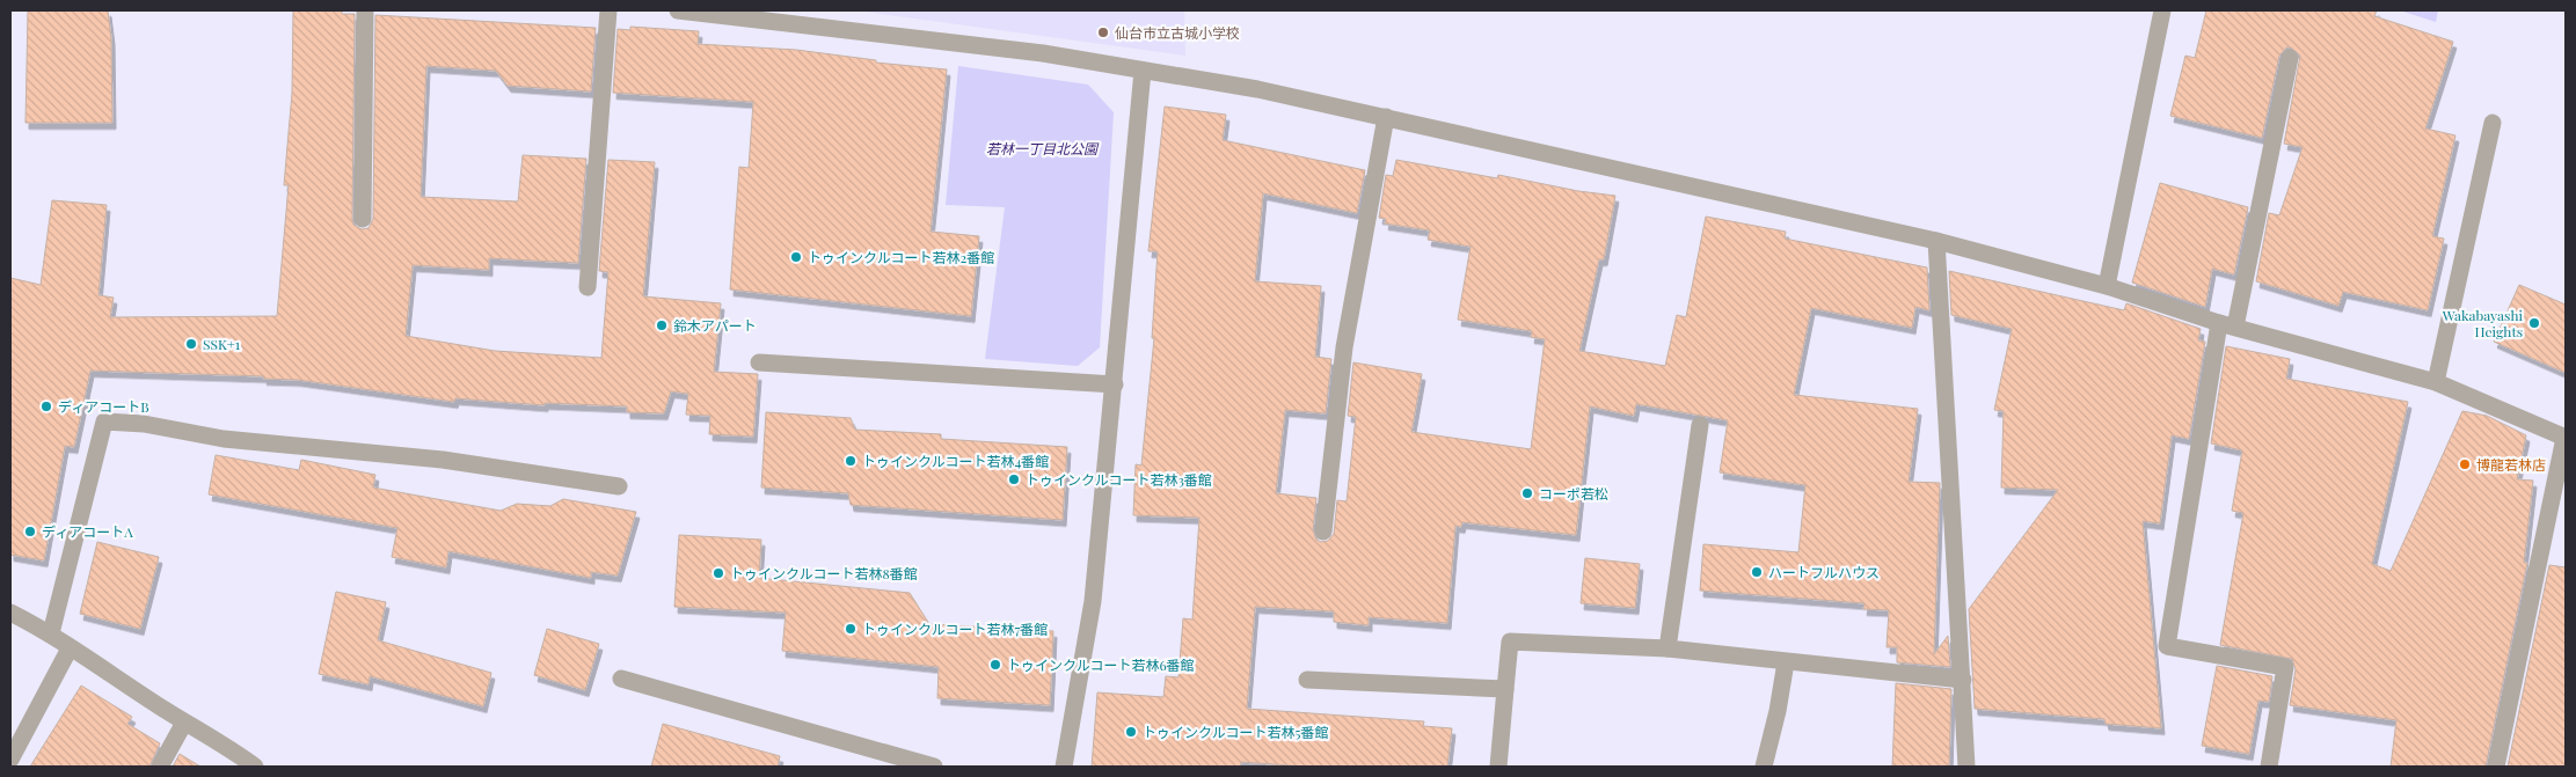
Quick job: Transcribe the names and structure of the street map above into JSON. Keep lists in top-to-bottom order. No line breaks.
{"parks":["若林一丁目北公園"],"places":["仙台市立古城小学校","トゥインクルコート若林2番館","Wakabayashi Heights","鈴木アパート","SSK+1","ディアコートB","トゥインクルコート若林4番館","博龍若林店","トゥインクルコート若林3番館","コーポ若松","ディアコートA","ハートフルハウス","トゥインクルコート若林8番館","トゥインクルコート若林7番館","トゥインクルコート若林6番館","トゥインクルコート若林5番館"]}
